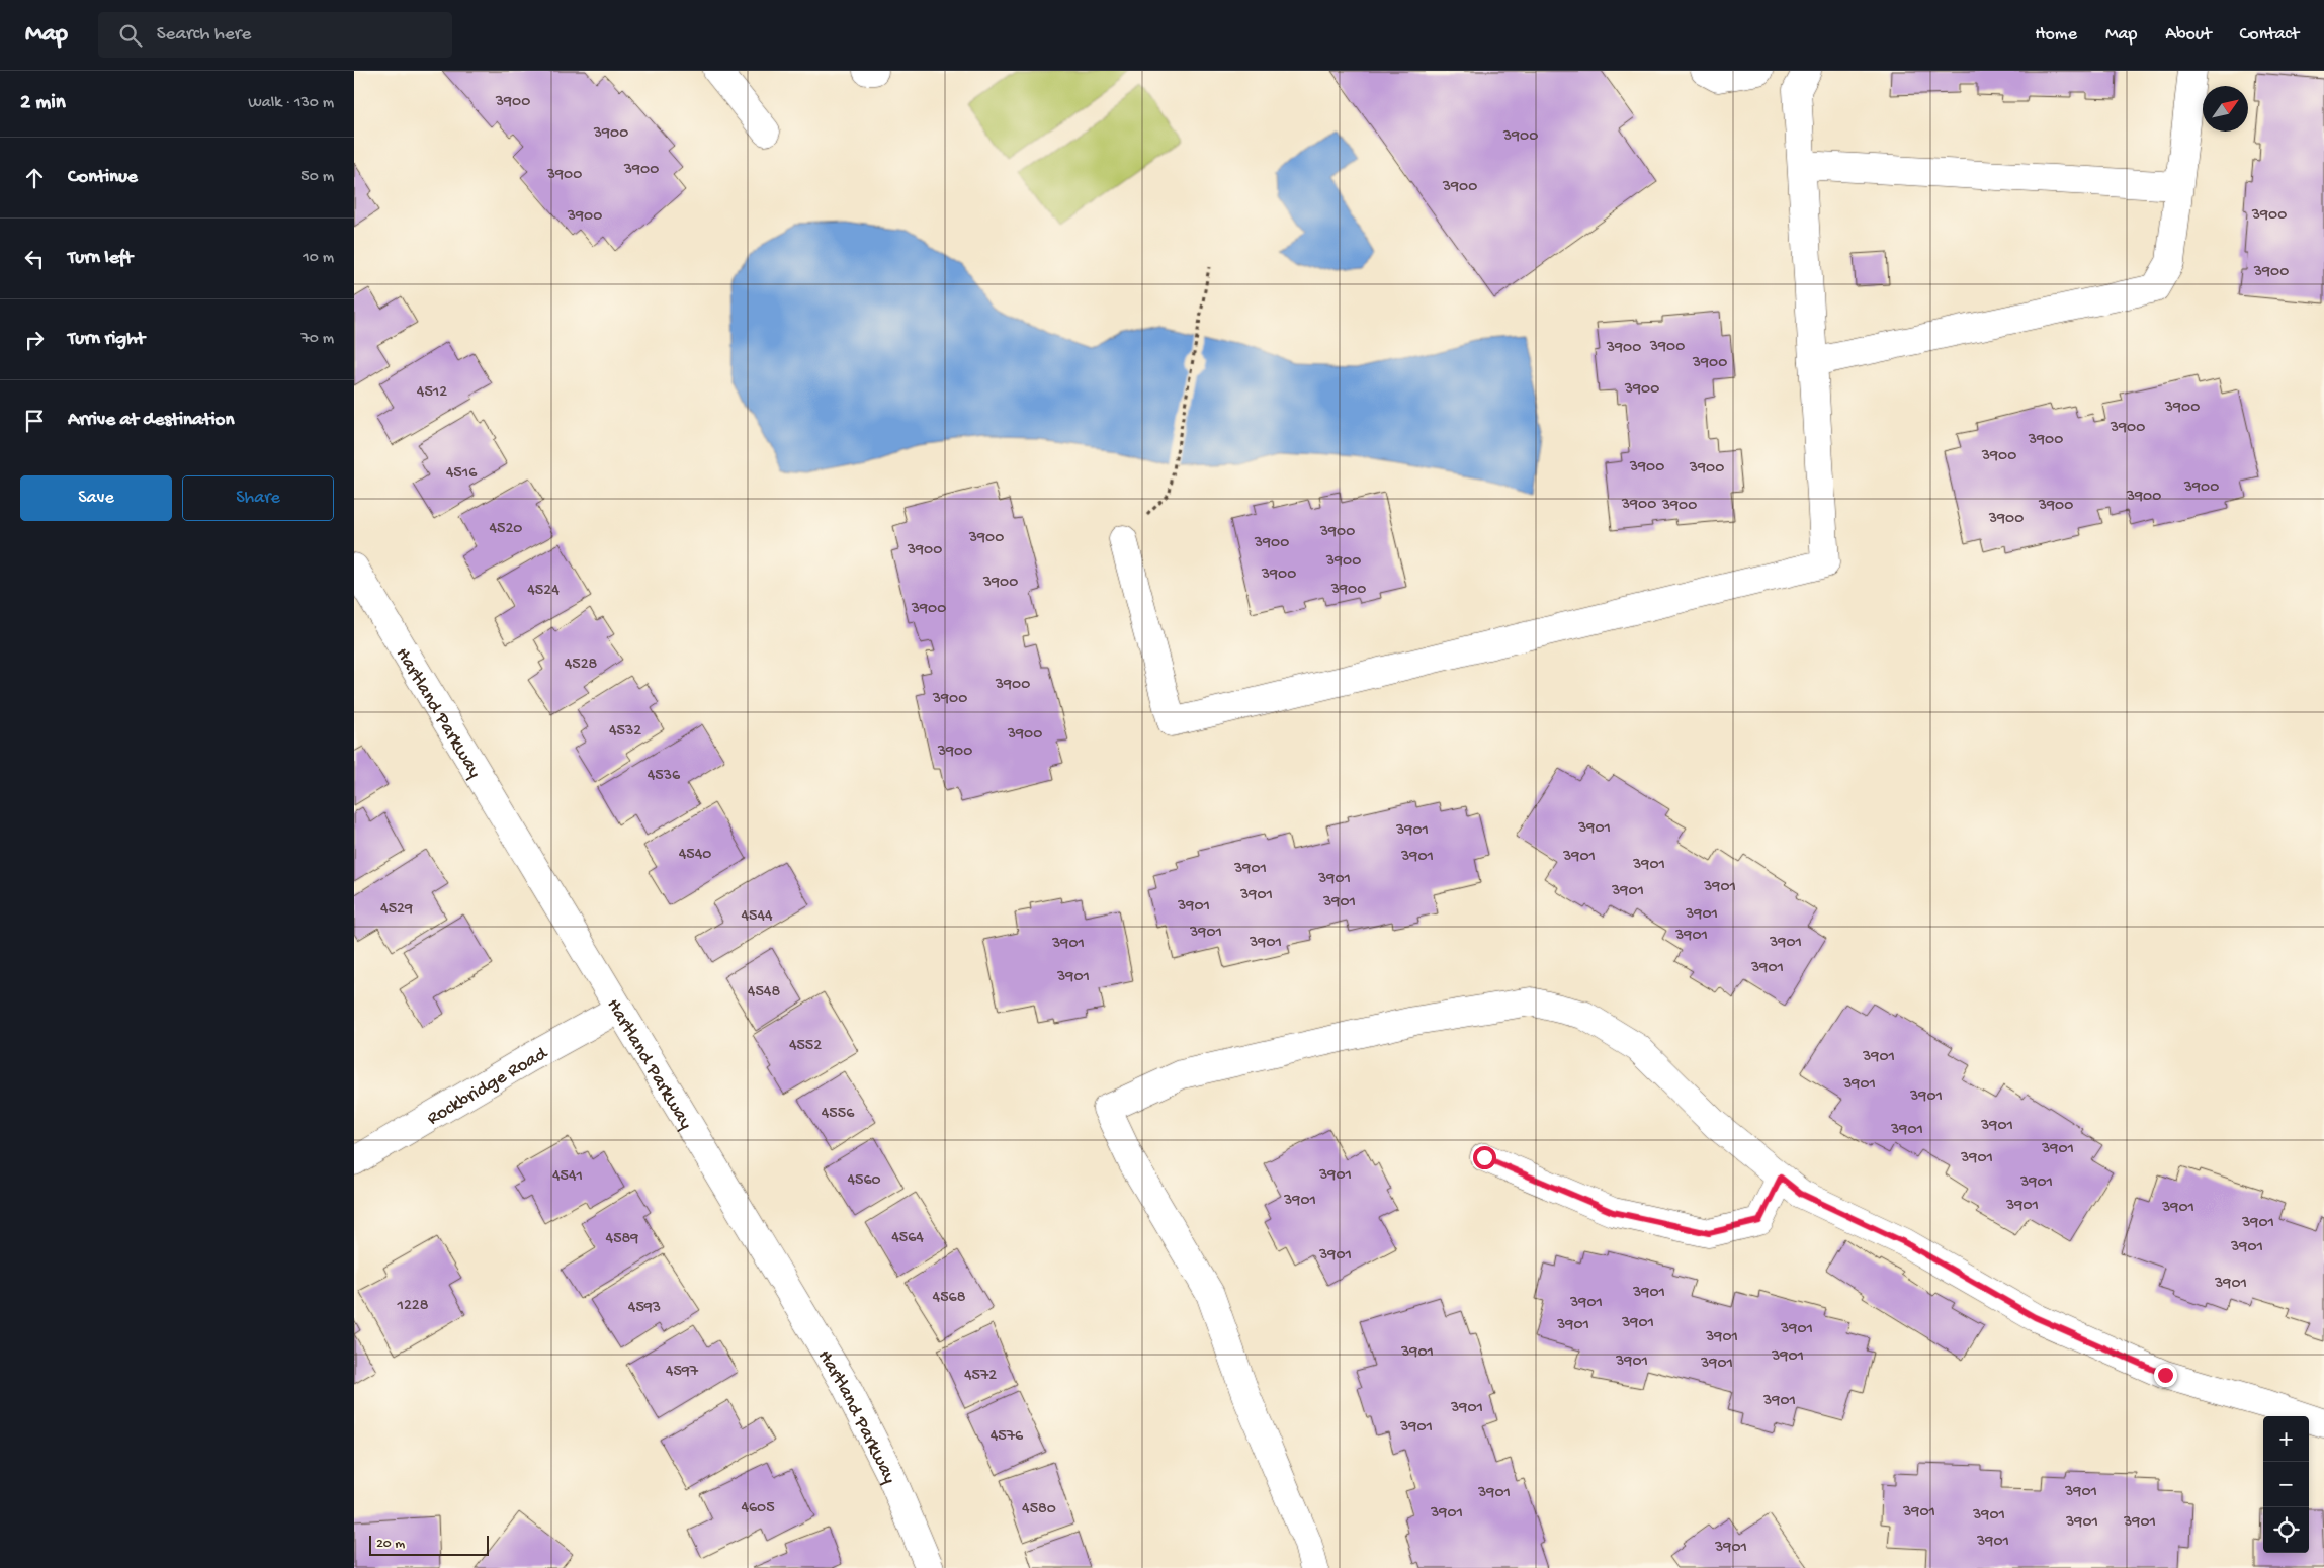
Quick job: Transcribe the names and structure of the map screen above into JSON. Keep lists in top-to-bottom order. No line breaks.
{"streets":{"street":["Hartland Parkway","Rockbridge Road"]},"crossings":[["Hartland Parkway","Rockbridge Road"]],"house_numbers":["3900","3900","3900","3900","3900","3900","3900","3900","3900","3900","3900","3900","3900","4512","3900","3900","3900","3900","3900","3900","4516","3900","3900","3900","3900","3900","3900","4520","3900","3900","3900","3900","3900","3900","3900","3900","4524","3900","4528","3900","3900","4532","3900","3900","4536","3901","3901","4540","3901","3901","3901","3901","3901","3901","3901","3901","3901","3901","4529","3901","4544","3901","3901","3901","3901","3901","3901","3901","4548","4552","3901","3901","3901","4556","3901","3901","3901","3901","3901","4541","4560","3901","3901","3901","3901","3901","4564","4589","3901","3901","3901","3901","4568","3901","1228","4593","3901","3901","3901","3901","3901","3901","3901","3901","4597","4572","3901","3901","3901","4576","3901","3901","4605","4580","3901","3901","3901","3901","3901","3901","3901"],"scale_bar":"20 m","north":"top right","page":{"header":"Map","search":"Search here","nav":["Home","Map","About","Contact"],"heading":["2 min","Walk · 130 m"],"list":[["Continue","50 m"],["Turn left","10 m"],["Turn right","70 m"],"Arrive at destination"],"buttons":["Save","Share"],"map_buttons":["+","−"],"scale":"20 m"}}
